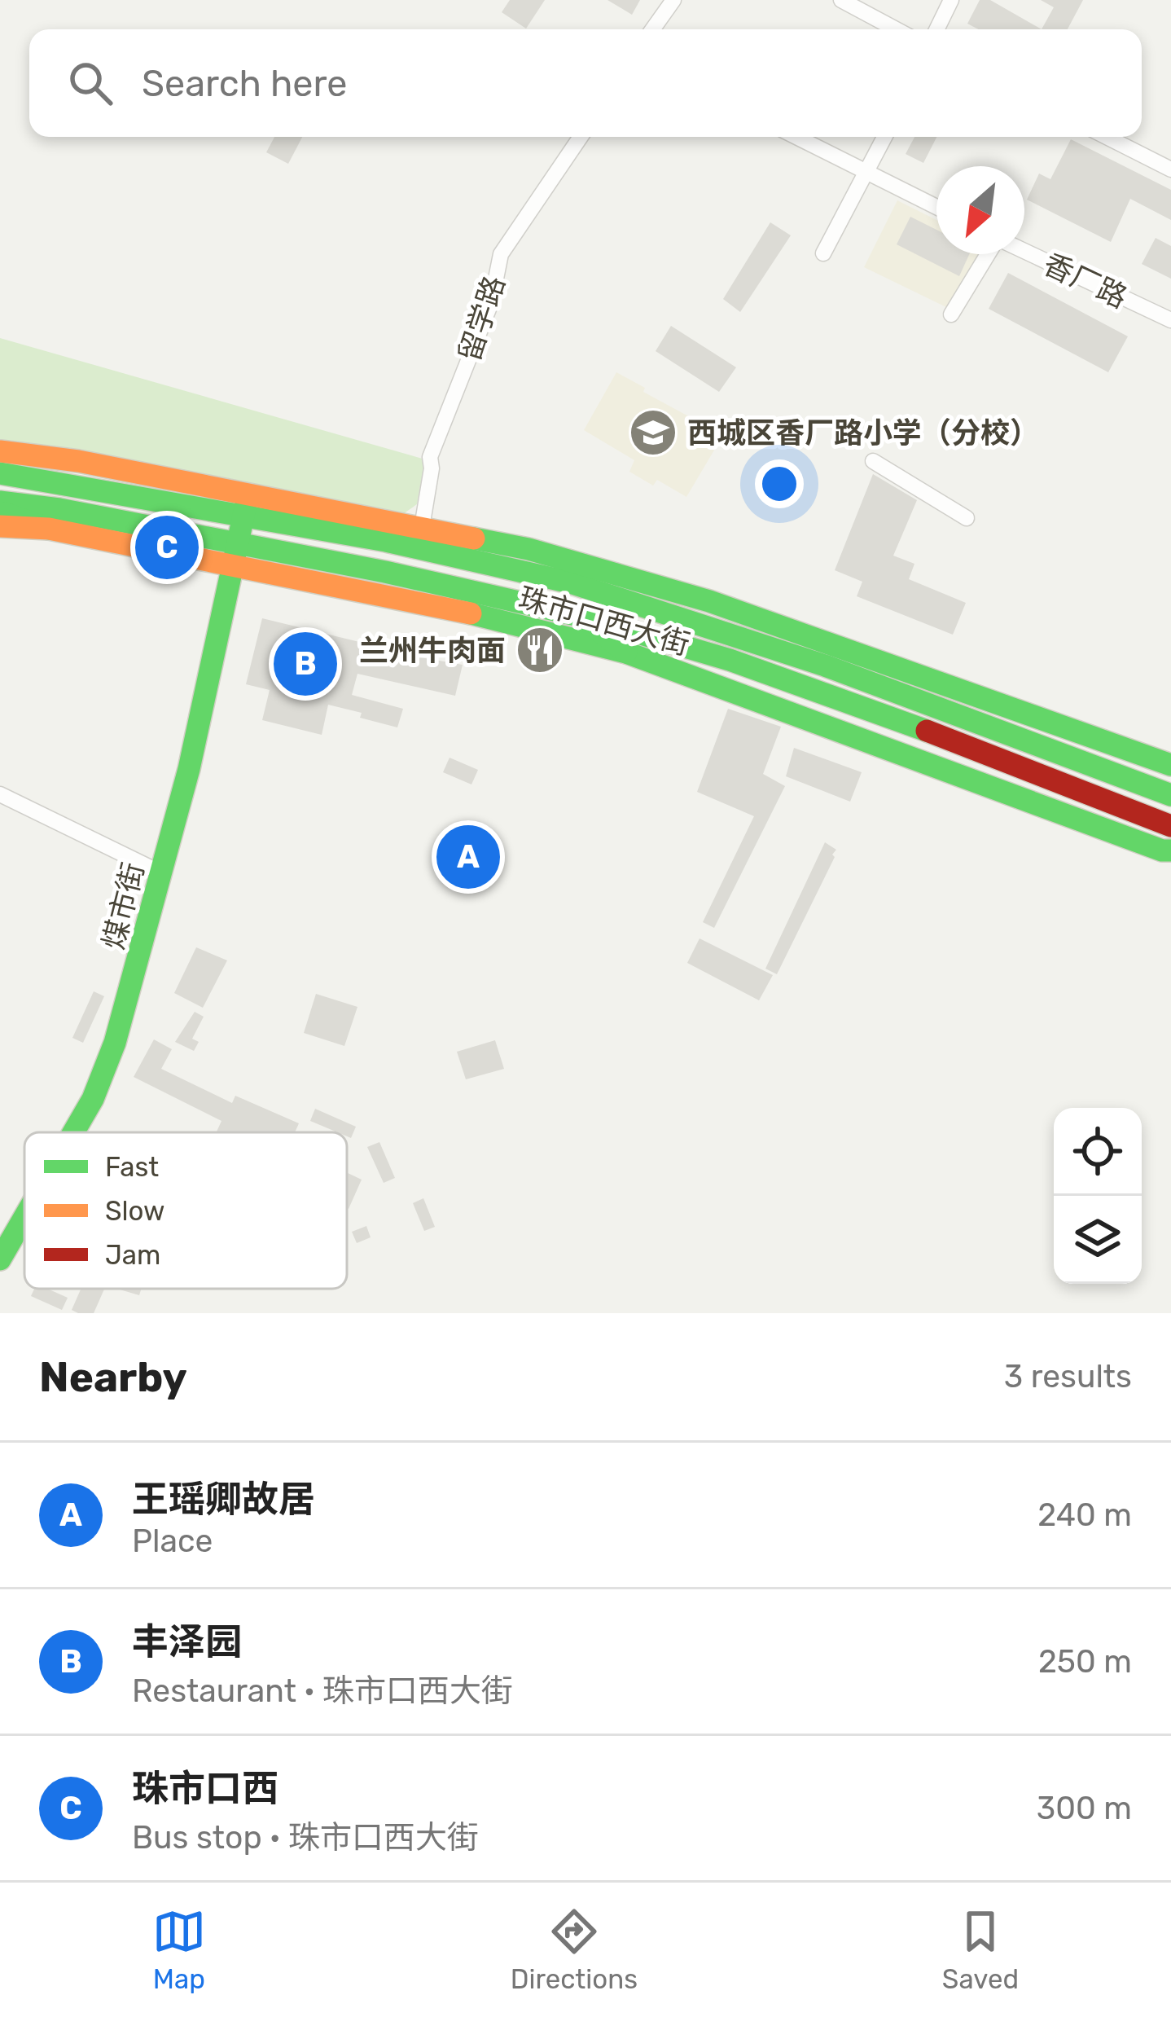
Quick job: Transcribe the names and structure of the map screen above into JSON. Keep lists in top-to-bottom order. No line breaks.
{"streets":{"main road":["珠市口西大街","煤市街"],"street":["香厂路","留学路"]},"crossings":[["留学路","珠市口西大街"],["珠市口西大街","煤市街"]],"places":{"school or university":["西城区香厂路小学（分校）"],"restaurant":["兰州牛肉面"]},"legend":["Fast","Slow","Jam"],"north":"bottom left","page":{"search":"Search here","pins":["C","B","A"],"heading":["Nearby","3 results"],"list":[{"mark":"A","name":"王瑶卿故居","note":"Place","value":"240 m"},{"mark":"B","name":"丰泽园","note":"Restaurant · 珠市口西大街","value":"250 m"},{"mark":"C","name":"珠市口西","note":"Bus stop · 珠市口西大街","value":"300 m"}],"nav":["Map","Directions","Saved"]}}
